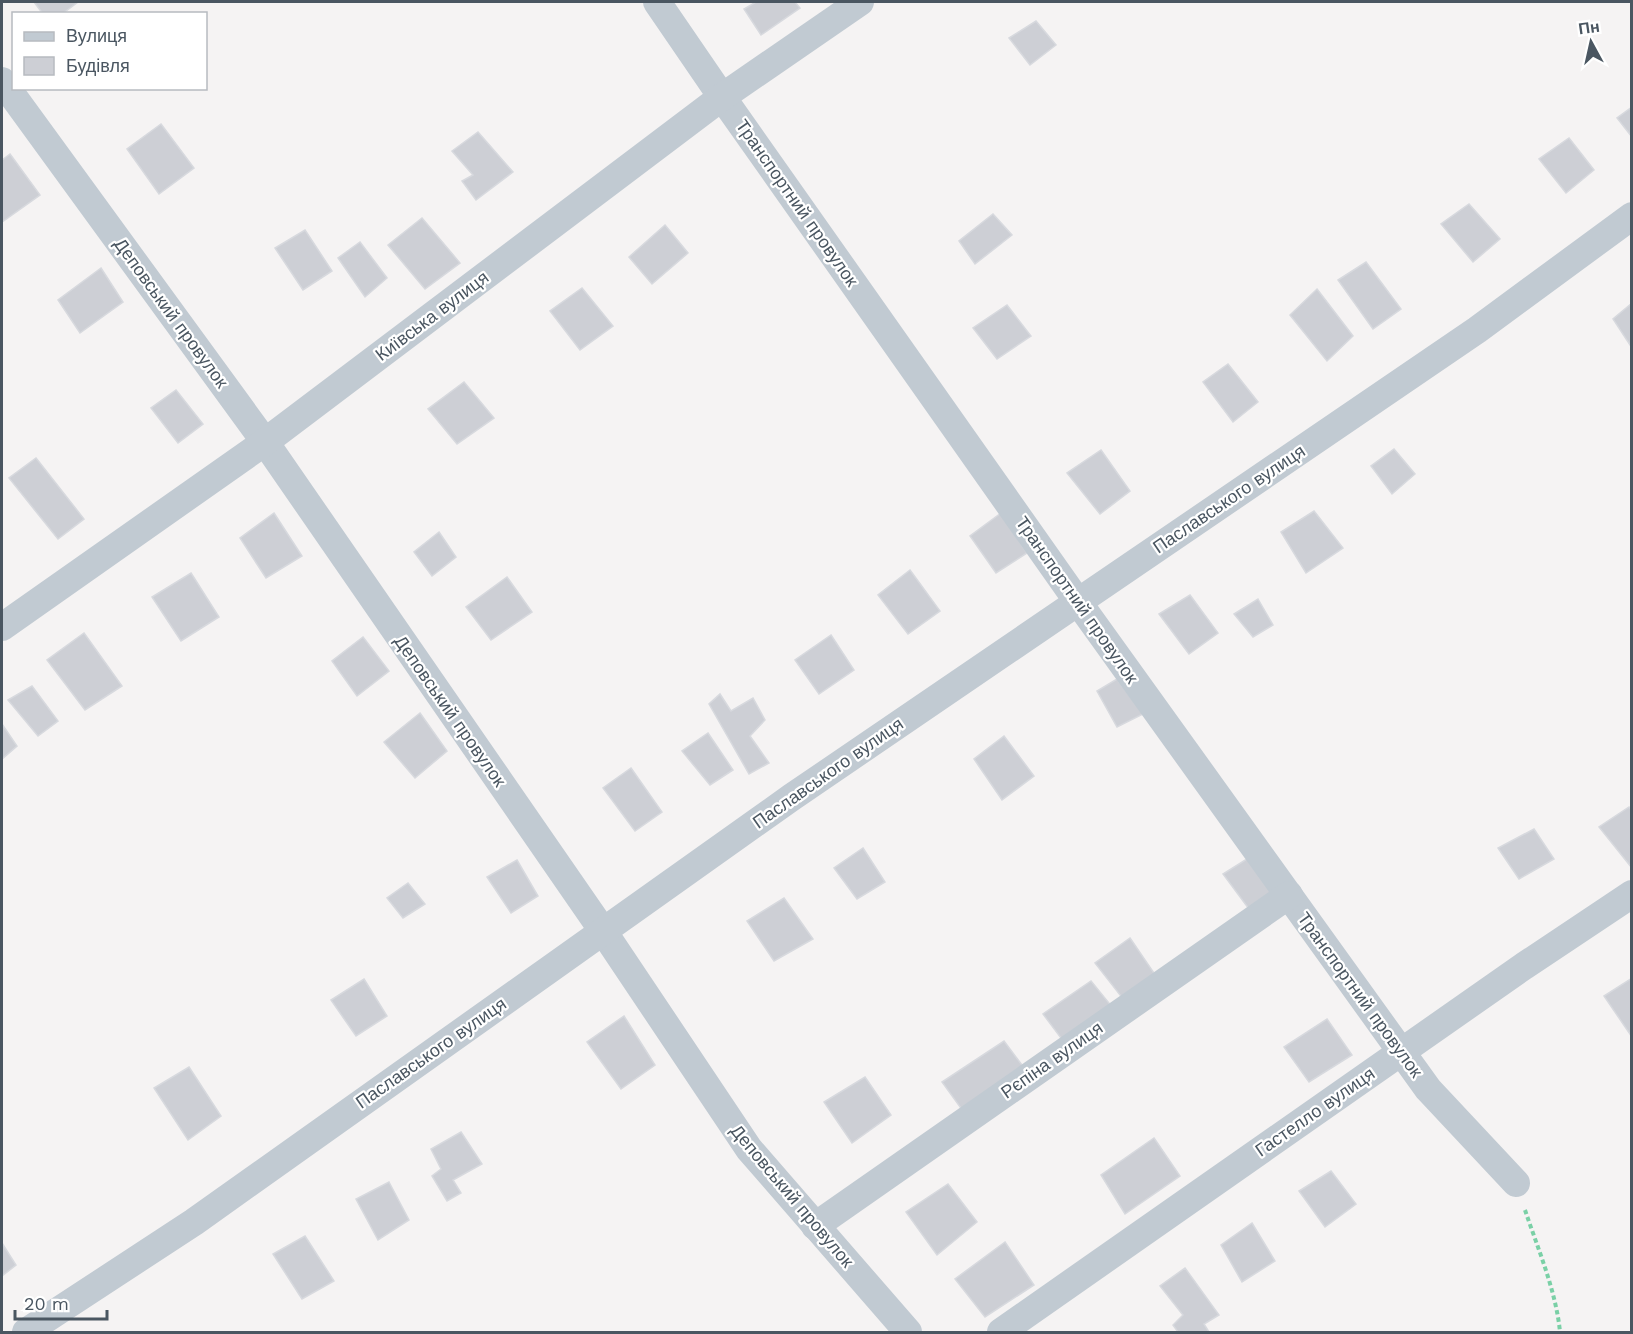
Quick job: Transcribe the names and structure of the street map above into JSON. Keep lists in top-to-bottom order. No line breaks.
{"streets":{"street":["Транспортний провулок","Деповський провулок","Київська вулиця","Паславського вулиця","Рєпіна вулиця","Гастелло вулиця"]},"crossings":[["Транспортний провулок","Київська вулиця"],["Транспортний провулок","Паславського вулиця"],["Транспортний провулок","Рєпіна вулиця"],["Транспортний провулок","Гастелло вулиця"],["Деповський провулок","Київська вулиця"],["Деповський провулок","Паславського вулиця"],["Деповський провулок","Рєпіна вулиця"]],"legend":["Вулиця","Будівля"],"scale_bar":"20 m","north":"top"}
